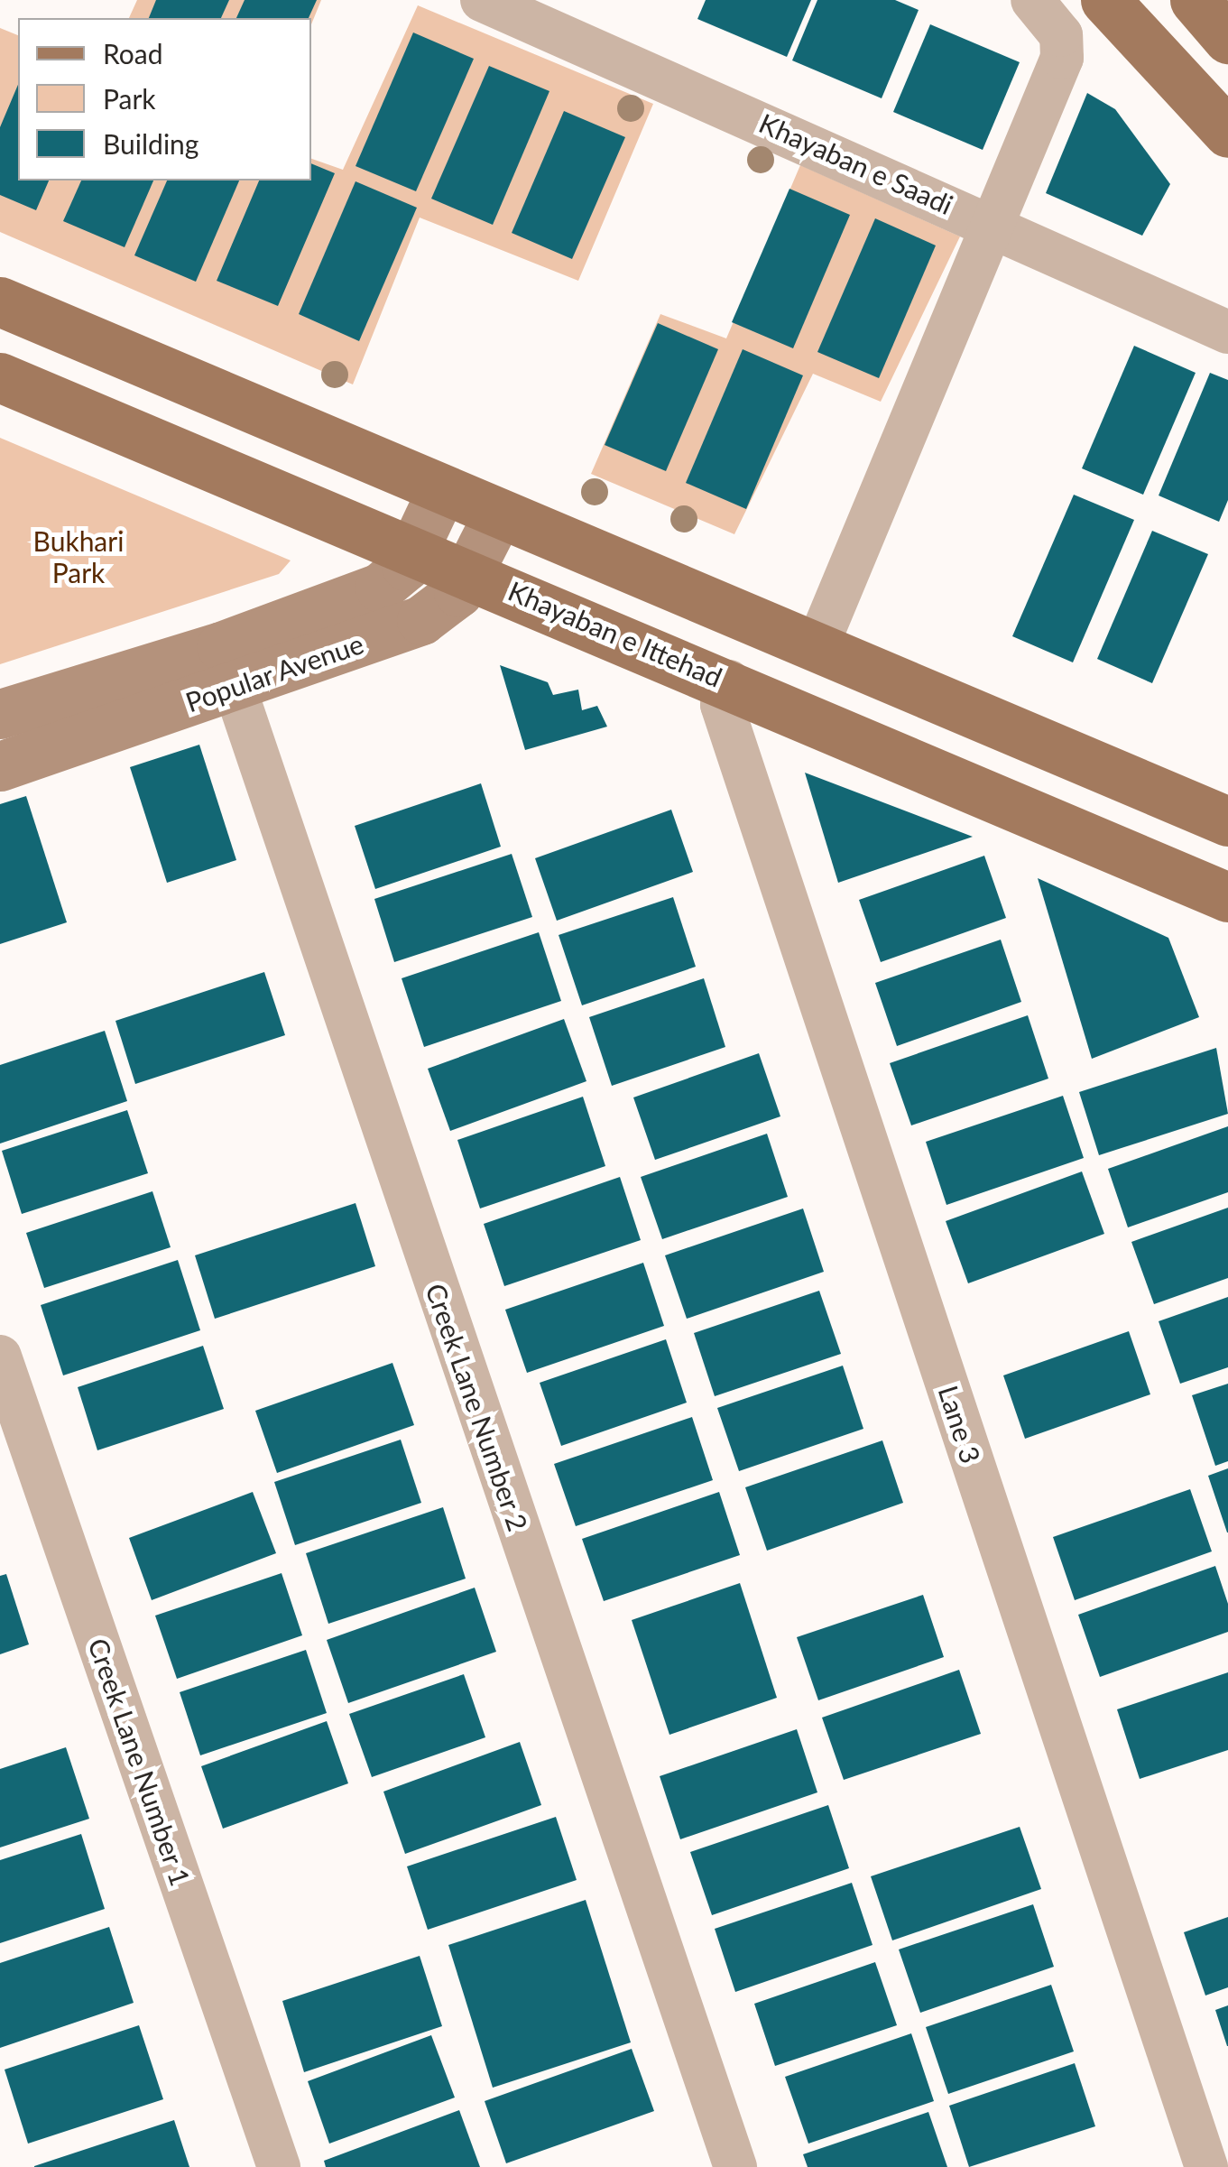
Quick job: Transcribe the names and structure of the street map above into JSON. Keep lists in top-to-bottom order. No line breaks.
{"streets":{"main road":["Khayaban e Ittehad"],"street":["Khayaban e Saadi","Popular Avenue","Creek Lane Number 2","Lane 3","Creek Lane Number 1"]},"crossings":[["Khayaban e Ittehad","Popular Avenue"],["Khayaban e Ittehad","Lane 3"],["Popular Avenue","Creek Lane Number 2"]],"parks":["Bukhari Park"],"legend":["Road","Park","Building"]}
